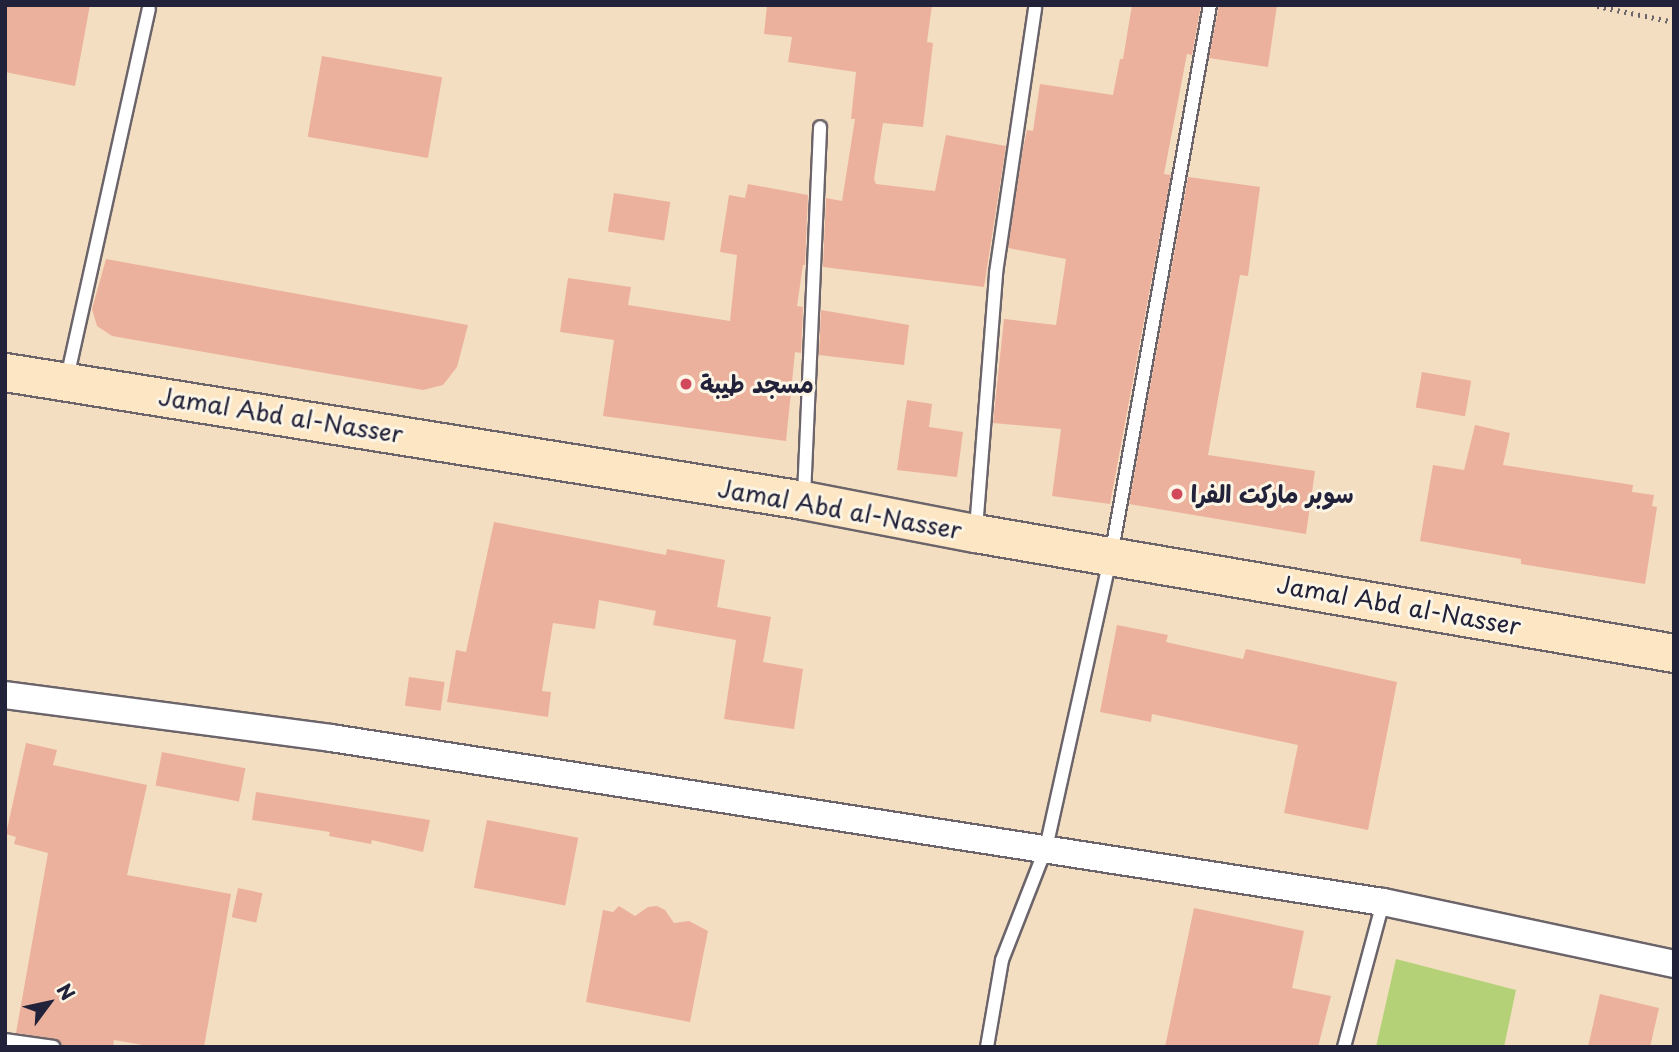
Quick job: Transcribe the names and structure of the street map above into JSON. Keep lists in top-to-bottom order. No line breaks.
{"streets":{"main road":["Jamal Abd al-Nasser"]},"places":["مسجد طيبة","سوبر ماركت الفرا"],"north":"top right"}
